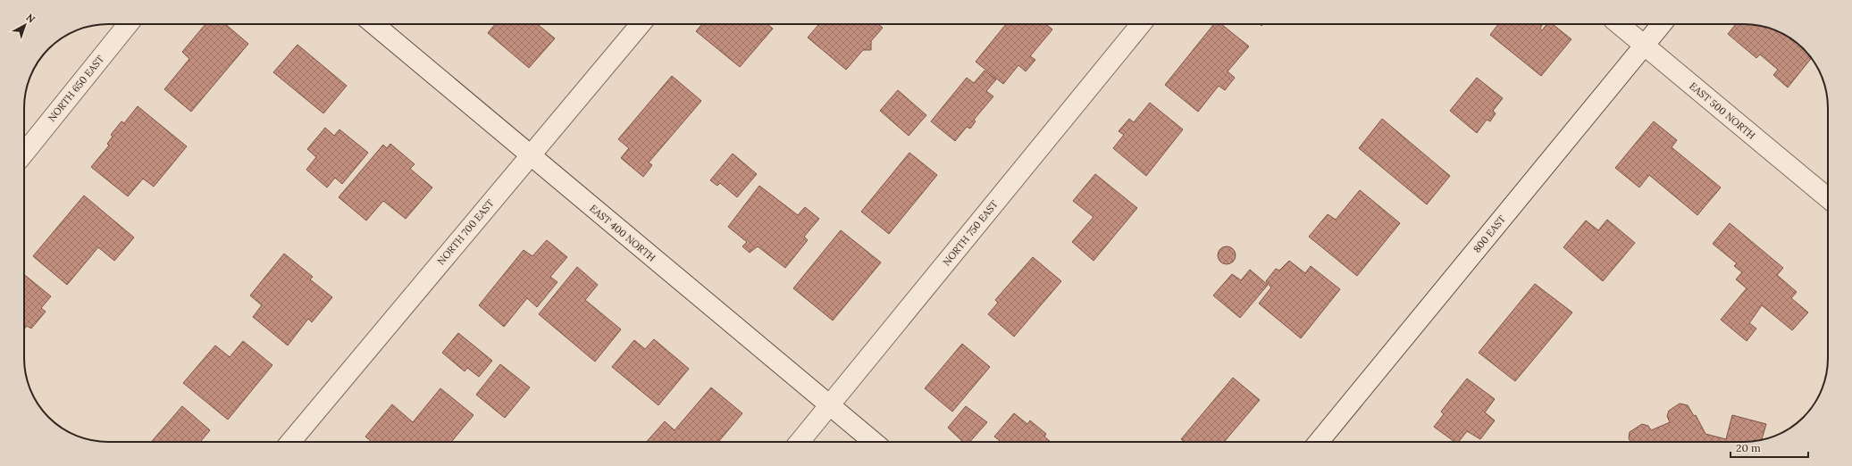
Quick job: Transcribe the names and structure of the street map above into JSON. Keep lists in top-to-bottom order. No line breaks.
{"streets":{"street":["NORTH 650 EAST","EAST 500 NORTH","NORTH 700 EAST","EAST 400 NORTH","NORTH 750 EAST","800 EAST"]},"crossings":[["EAST 500 NORTH","800 EAST"],["NORTH 700 EAST","EAST 400 NORTH"],["EAST 400 NORTH","NORTH 750 EAST"]],"scale_bar":"20 m","north":"top right"}
